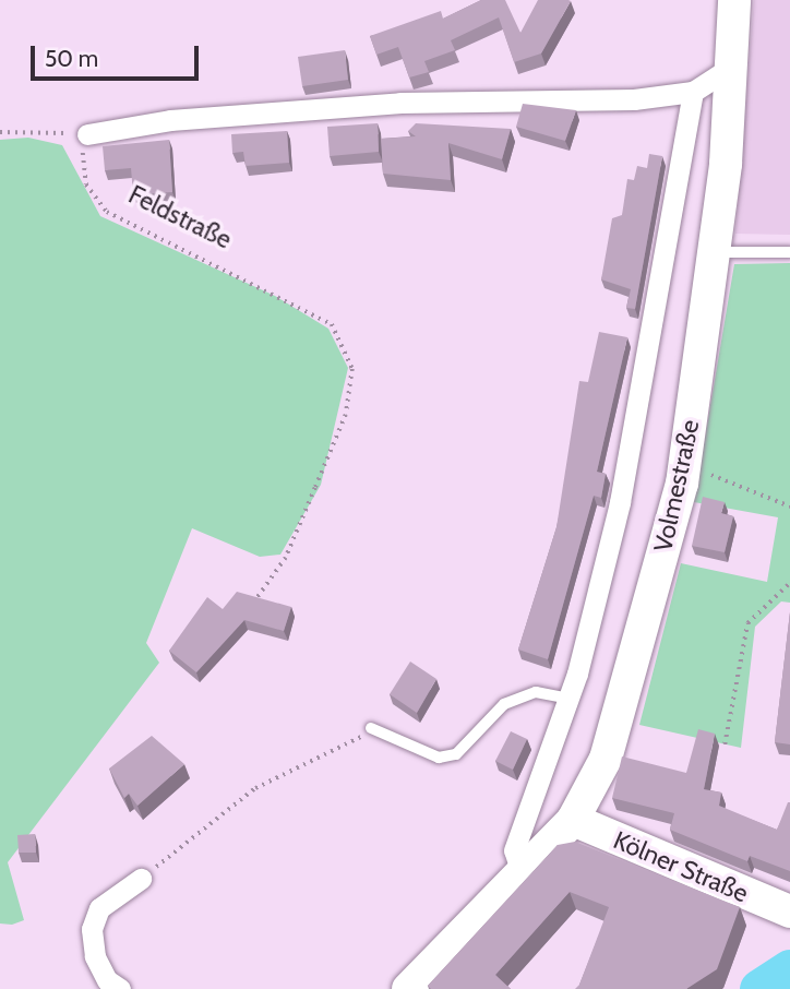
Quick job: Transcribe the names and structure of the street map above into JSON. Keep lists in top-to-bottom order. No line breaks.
{"streets":{"main road":["Volmestraße","Kölner Straße"],"path":["Feldstraße"]},"crossings":[["Volmestraße","Kölner Straße"]],"scale_bar":"50 m"}
